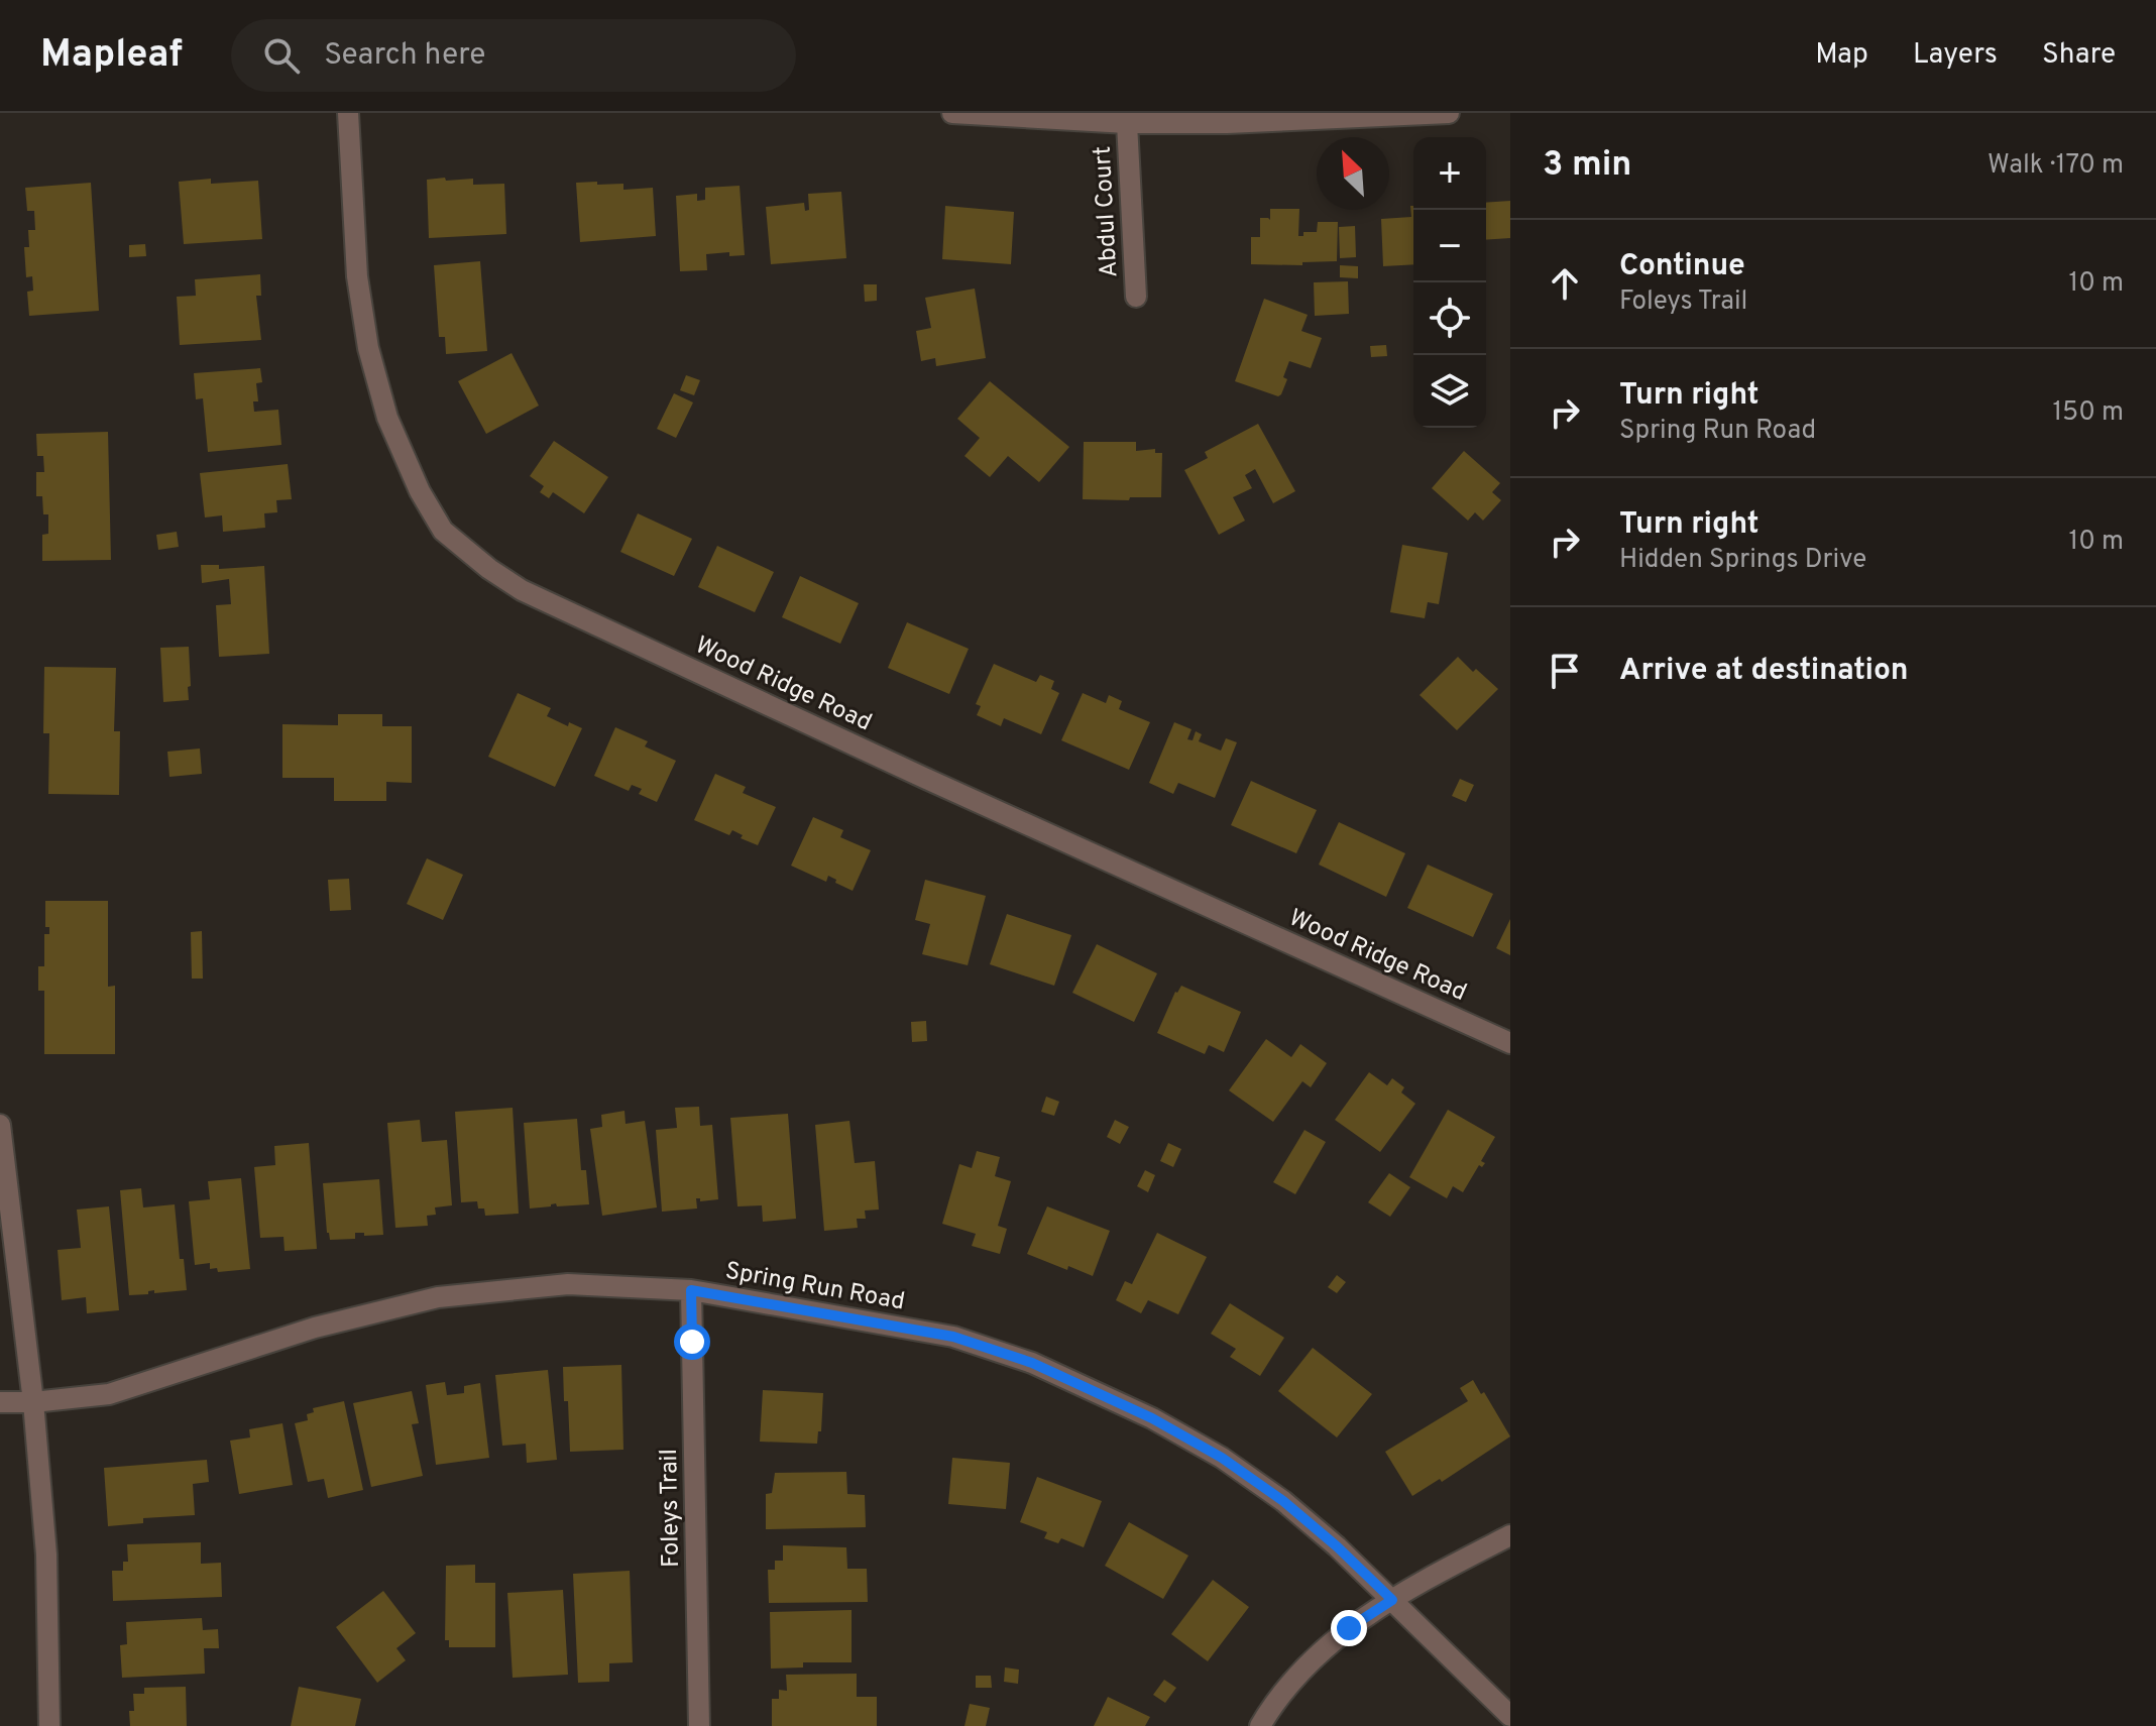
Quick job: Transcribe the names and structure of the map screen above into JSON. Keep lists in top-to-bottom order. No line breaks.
{"streets":{"street":["Abdul Court","Wood Ridge Road","Spring Run Road","Foleys Trail"]},"crossings":[["Spring Run Road","Foleys Trail"]],"north":"top left","page":{"header":"Mapleaf","search":"Search here","nav":["Map","Layers","Share"],"heading":["3 min","Walk · 170 m"],"map_buttons":["+","−"],"list":[["Continue","Foleys Trail","10 m"],["Turn right","Spring Run Road","150 m"],["Turn right","Hidden Springs Drive","10 m"],"Arrive at destination"]}}
